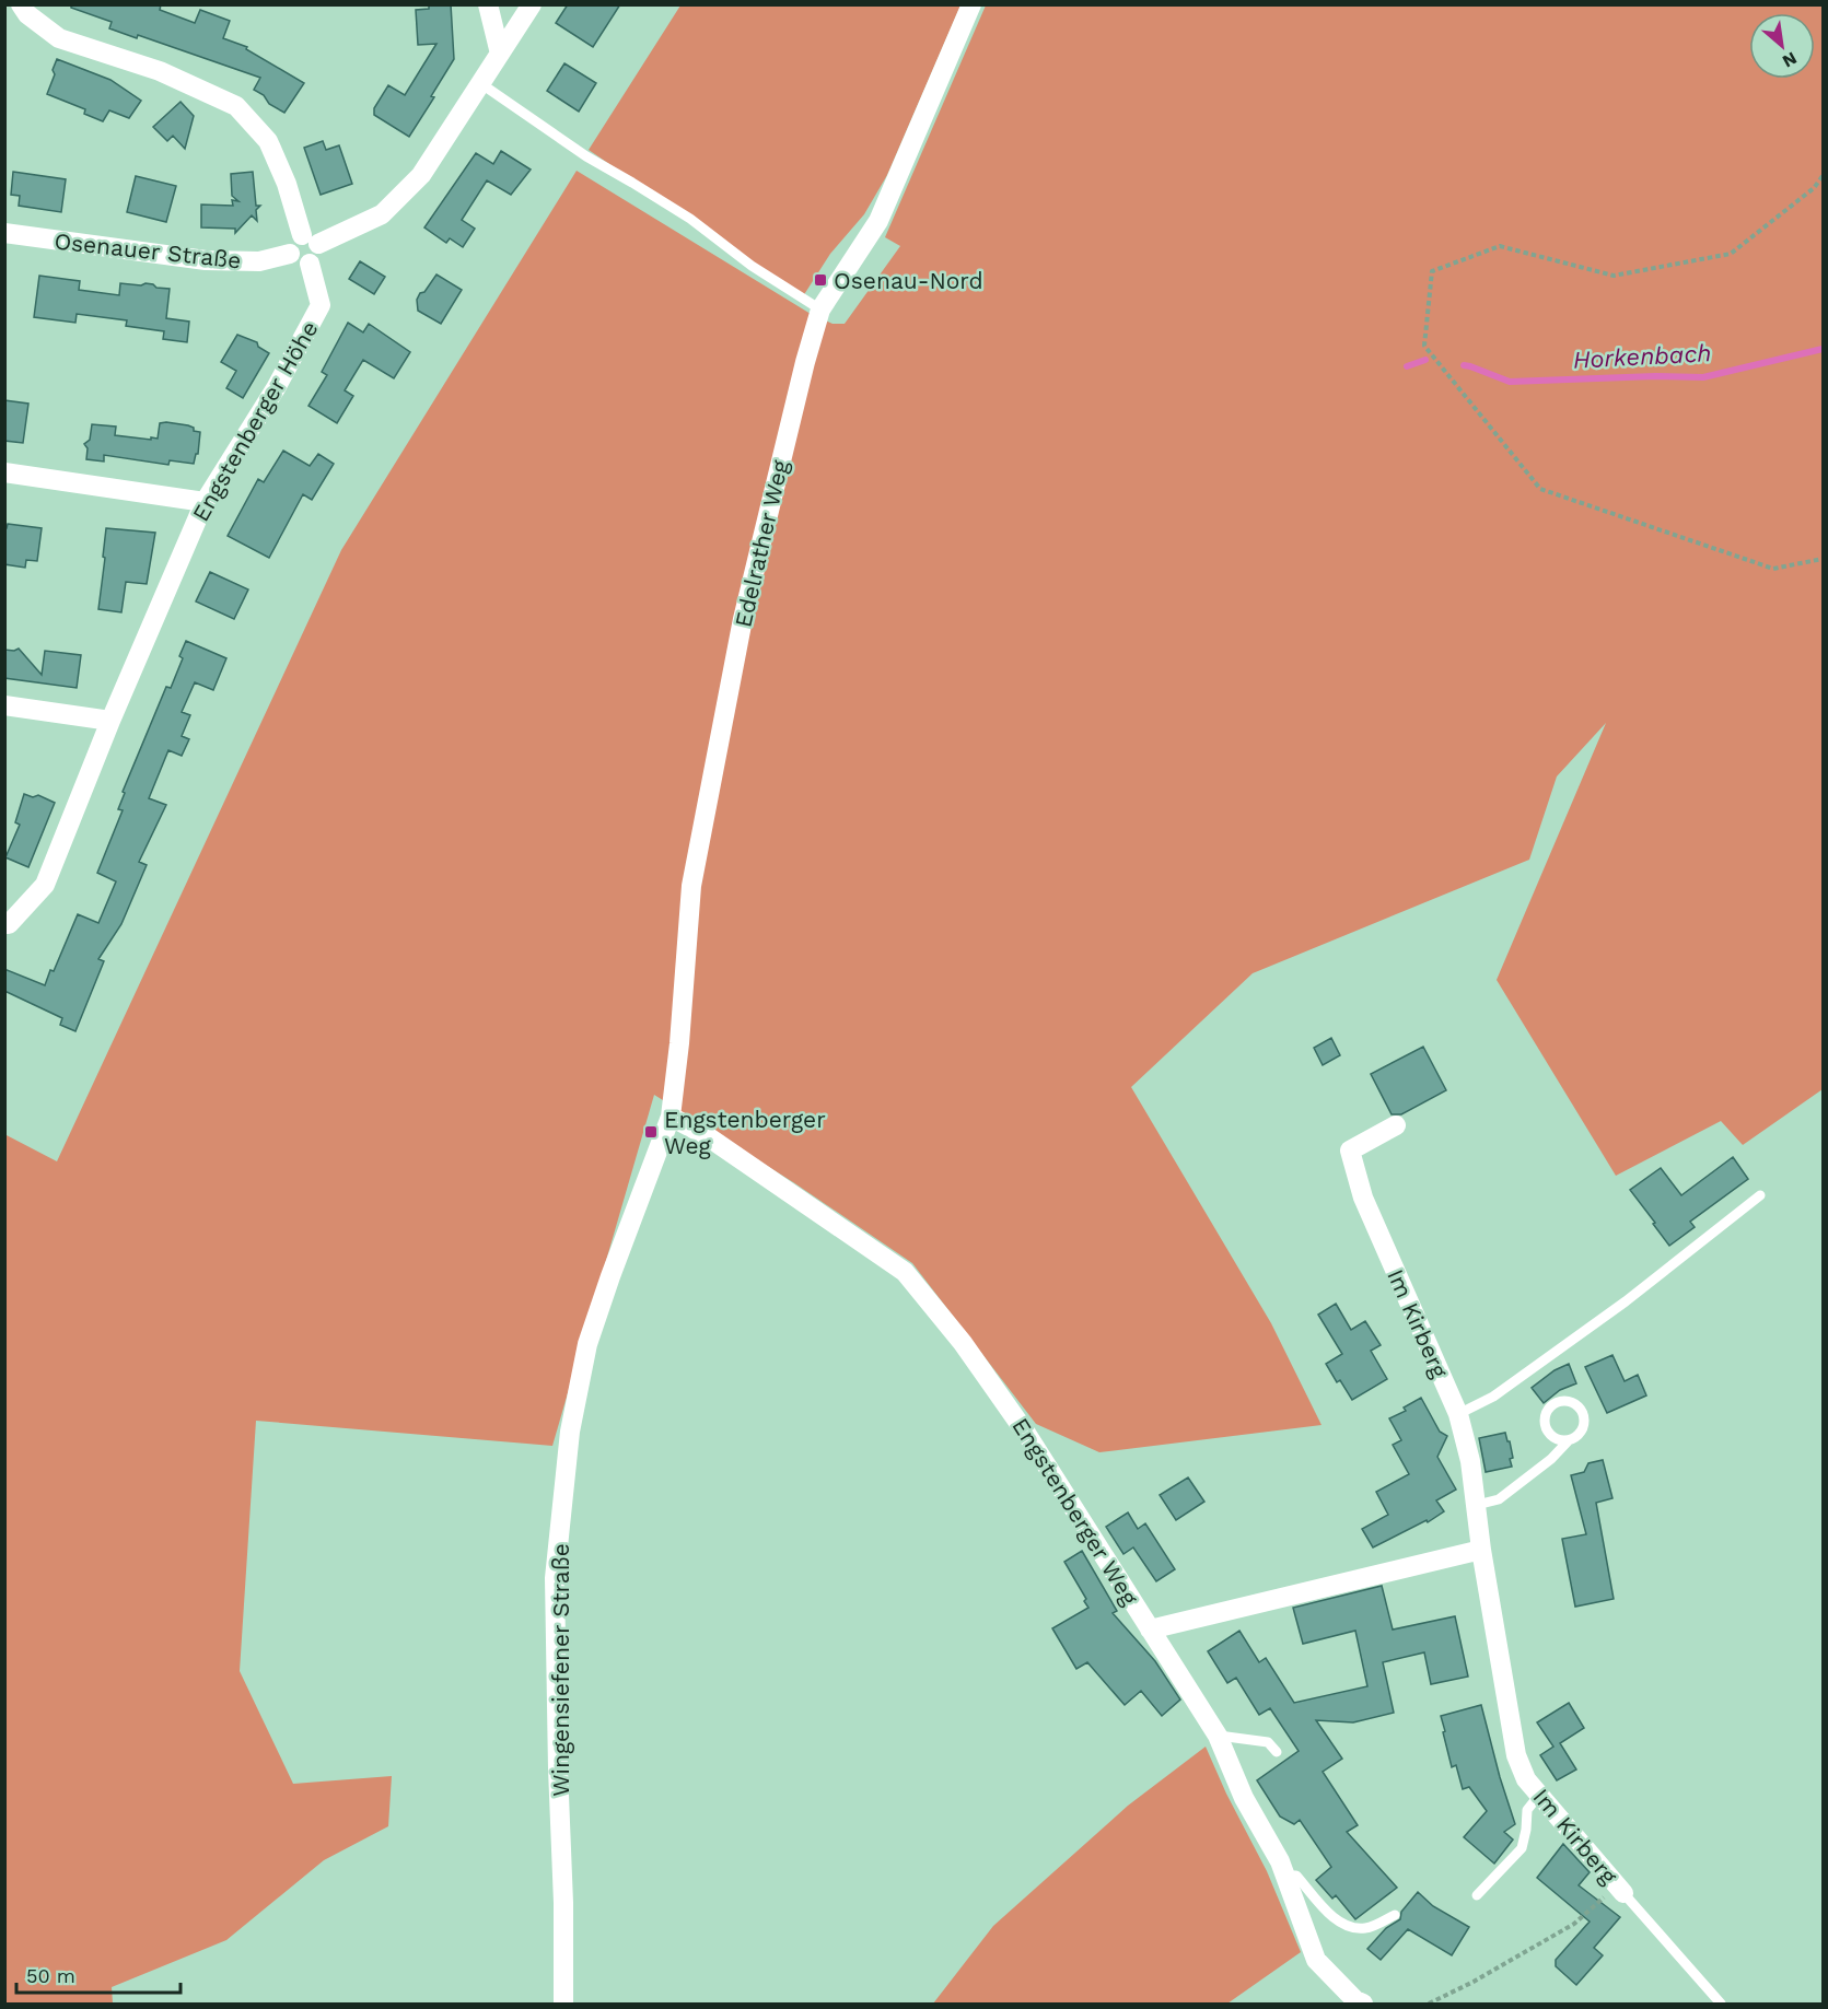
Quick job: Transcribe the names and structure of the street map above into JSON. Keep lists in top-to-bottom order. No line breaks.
{"streets":{"street":["Osenauer Straße","Engstenberger Höhe","Edelrather Weg","Im Kirberg","Engstenberger Weg","Wingensiefener Straße"]},"crossings":[["Osenauer Straße","Engstenberger Höhe"],["Edelrather Weg","Engstenberger Weg"],["Edelrather Weg","Wingensiefener Straße"],["Engstenberger Weg","Wingensiefener Straße"]],"water":["Horkenbach"],"places":{"transit":["Osenau-Nord","Engstenberger Weg"]},"scale_bar":"50 m","north":"bottom right"}
